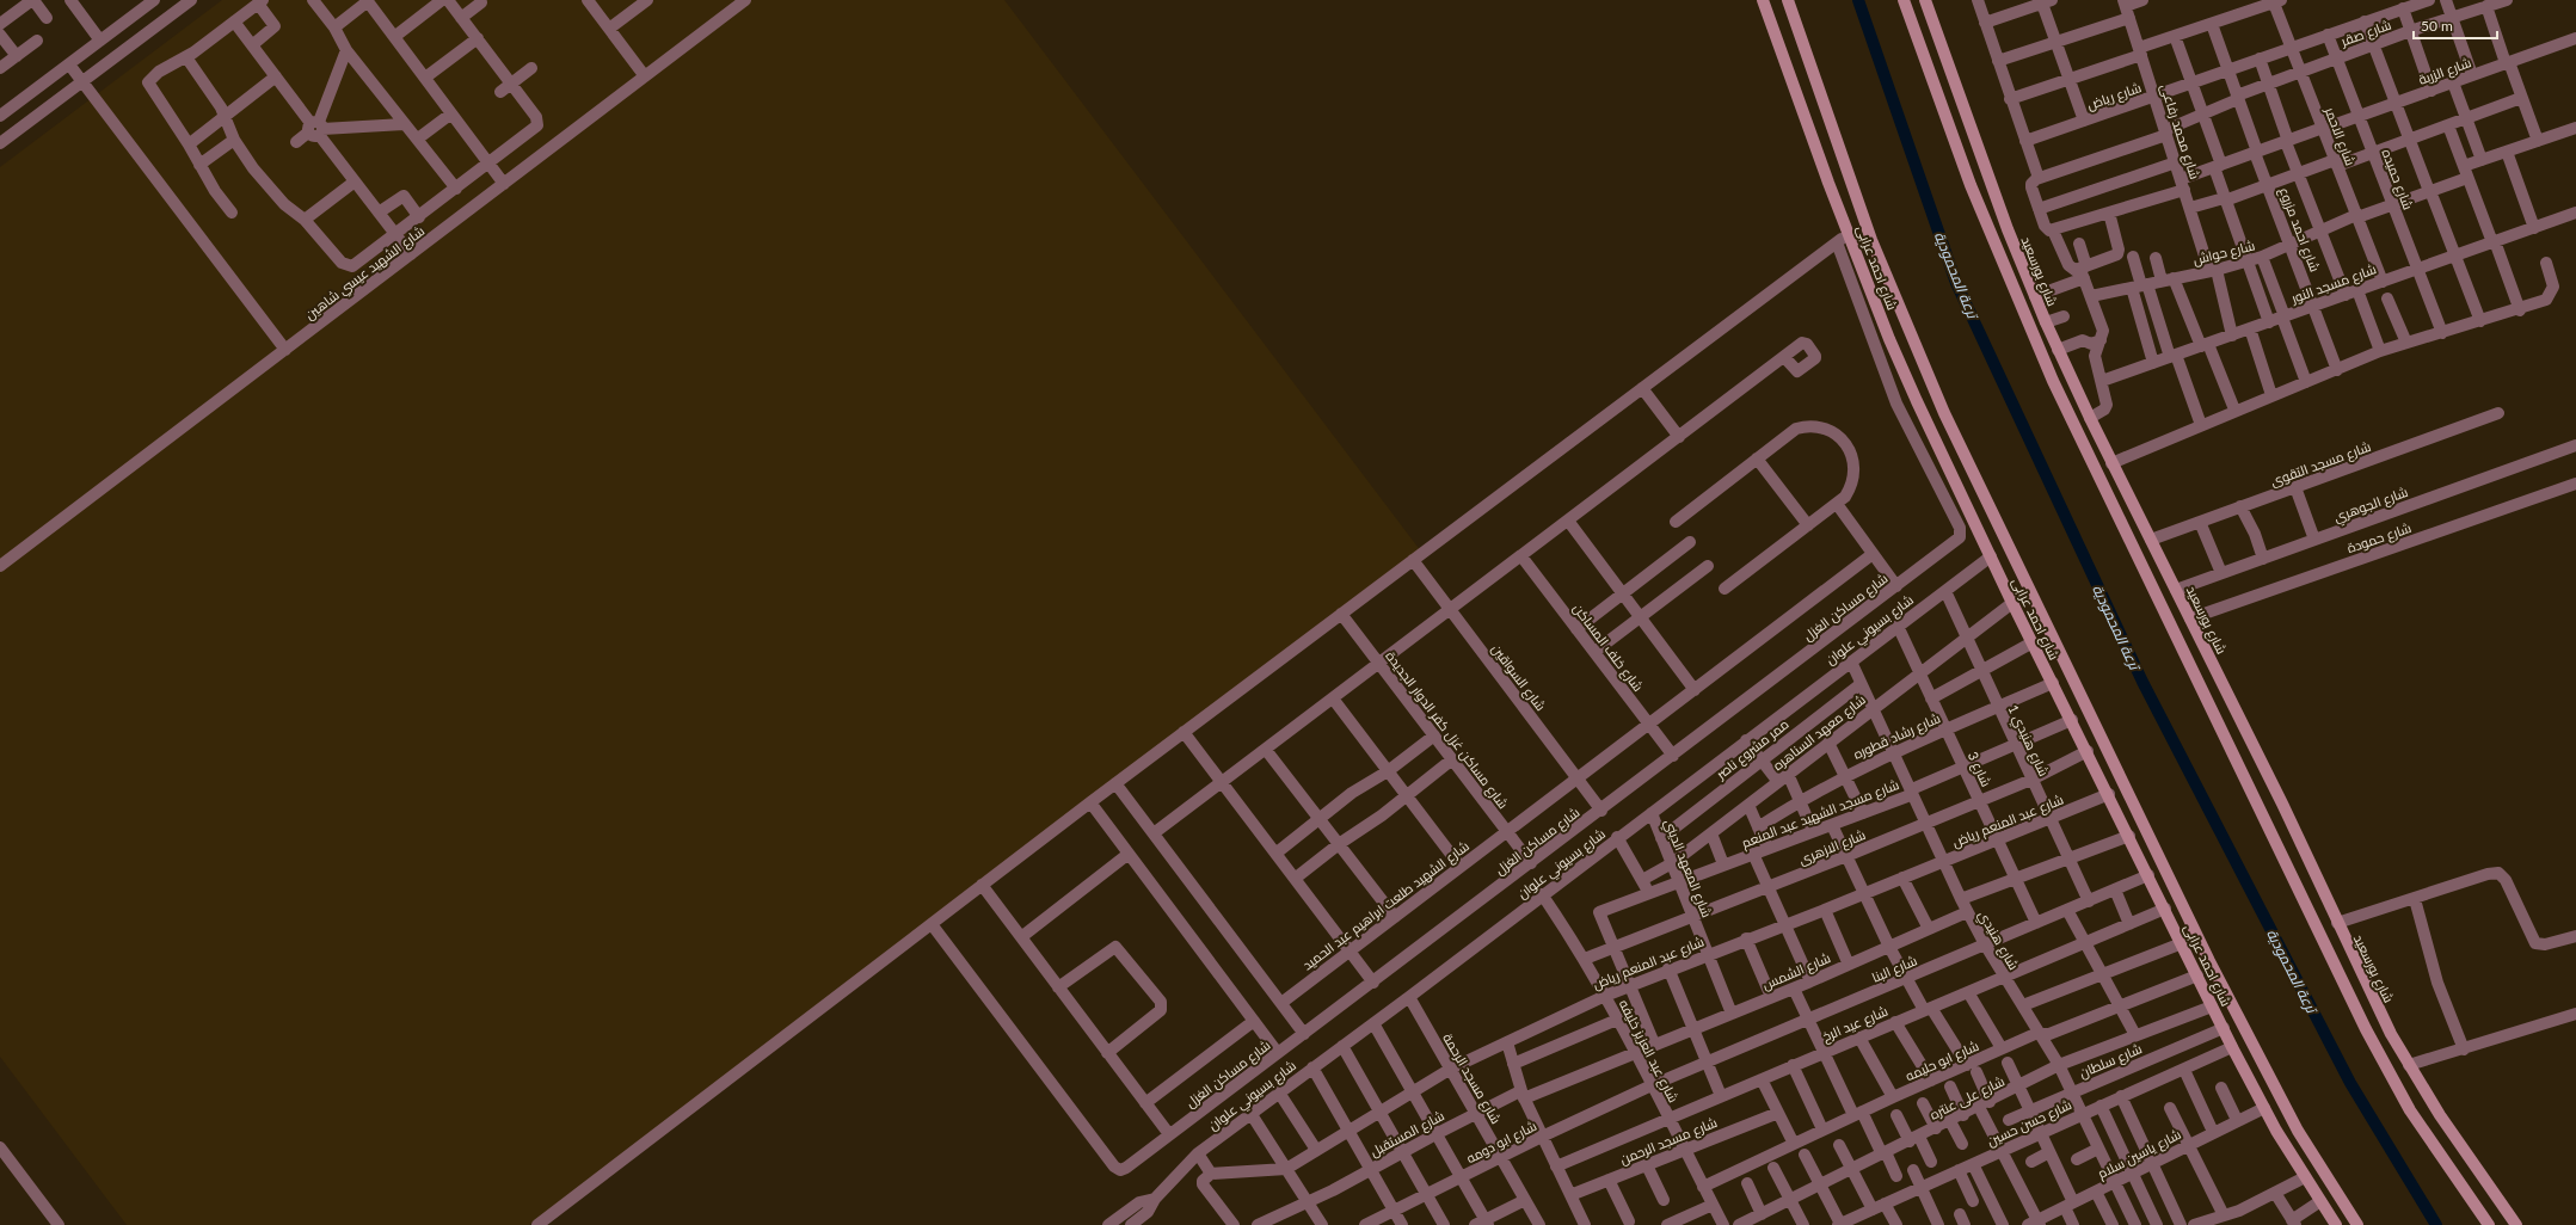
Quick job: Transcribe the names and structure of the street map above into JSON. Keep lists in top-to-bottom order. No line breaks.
{"streets":{"main road":["شارع احمد عرابى","شارع بورسعيد"],"street":["شارع صقر","شارع الزربة","شارع رياض","شارع محمد رفاعى","شارع الاحمر","شارع حميده","شارع احمد مزروع","شارع حواش","شارع الشهيد عيسي شاهين","شارع مسجد النور","شارع مسجد التقوى","شارع الجوهري","شارع حمودة","شارع مساكن الغزل","شارع بسيوني علوان","شارع خلف المساكن","شارع السواقين","شارع مساكن غزل كفر الدوار الجديدة","شارع معهد السناهره","شارع رشاد قطوره","شارع هنيدي 1","ممر مشروع ناصر","شارع 3","شارع مسجد الشهيد عبد المنعم","شارع عبد المنعم رياض","شارع الازهرى","شارع المعهد الديني","شارع الشهيد طلعت ابراهيم عبد الحميد","شارع هنيدي","شارع البنا","شارع الشمس","شارع عيد الرخ","شارع عبد العزيز خليفه","شارع ابو حليمه","شارع سلطان","شارع مسجد الرحمة","شارع على عنتره","شارع حسن حسين","شارع المستقبل","شارع مسجد الرحمن","شارع ابو دومه","شارع ياسين سلام"]},"crossings":[["شارع صقر","شارع محمد رفاعى"],["شارع صقر","شارع الاحمر"],["شارع صقر","شارع حميده"],["شارع صقر","شارع احمد مزروع"],["شارع الزربة","شارع محمد رفاعى"],["شارع الزربة","شارع الاحمر"],["شارع الزربة","شارع حميده"],["شارع الزربة","شارع احمد مزروع"],["شارع رياض","شارع محمد رفاعى"],["شارع رياض","شارع الاحمر"],["شارع رياض","شارع حميده"],["شارع رياض","شارع احمد مزروع"],["شارع محمد رفاعى","شارع حواش"],["شارع محمد رفاعى","شارع مسجد النور"],["شارع الاحمر","شارع حواش"],["شارع الاحمر","شارع مسجد النور"],["شارع حميده","شارع حواش"],["شارع حميده","شارع مسجد النور"],["شارع احمد مزروع","شارع حواش"],["شارع احمد مزروع","شارع مسجد النور"],["شارع احمد عرابى","شارع بسيوني علوان"],["شارع احمد عرابى","شارع معهد السناهره"],["شارع احمد عرابى","شارع رشاد قطوره"],["شارع احمد عرابى","شارع مسجد الشهيد عبد المنعم"],["شارع احمد عرابى","شارع عبد المنعم رياض"],["شارع احمد عرابى","شارع الازهرى"],["شارع احمد عرابى","شارع البنا"],["شارع احمد عرابى","شارع عيد الرخ"],["شارع احمد عرابى","شارع ابو حليمه"],["شارع احمد عرابى","شارع سلطان"],["شارع احمد عرابى","شارع على عنتره"],["شارع احمد عرابى","شارع حسن حسين"],["شارع احمد عرابى","شارع ياسين سلام"],["شارع بورسعيد","شارع مسجد التقوى"],["شارع بورسعيد","شارع الجوهري"],["شارع بورسعيد","شارع حمودة"],["شارع مساكن الغزل","شارع خلف المساكن"],["شارع مساكن الغزل","شارع السواقين"],["شارع مساكن الغزل","شارع مساكن غزل كفر الدوار الجديدة"],["شارع بسيوني علوان","شارع هنيدي 1"],["شارع بسيوني علوان","شارع 3"],["شارع بسيوني علوان","شارع المعهد الديني"],["شارع بسيوني علوان","شارع هنيدي"],["شارع بسيوني علوان","شارع عبد العزيز خليفه"],["شارع بسيوني علوان","شارع مسجد الرحمة"],["شارع خلف المساكن","شارع الشهيد طلعت ابراهيم عبد الحميد"],["شارع السواقين","شارع الشهيد طلعت ابراهيم عبد الحميد"],["شارع مساكن غزل كفر الدوار الجديدة","شارع الشهيد طلعت ابراهيم عبد الحميد"],["شارع معهد السناهره","شارع هنيدي 1"],["شارع معهد السناهره","شارع 3"],["شارع معهد السناهره","شارع المعهد الديني"],["شارع معهد السناهره","شارع هنيدي"],["شارع رشاد قطوره","شارع هنيدي 1"],["شارع رشاد قطوره","شارع 3"],["شارع رشاد قطوره","شارع هنيدي"],["شارع هنيدي 1","شارع مسجد الشهيد عبد المنعم"],["شارع هنيدي 1","شارع عبد المنعم رياض"],["شارع هنيدي 1","شارع الازهرى"],["شارع هنيدي 1","شارع البنا"],["ممر مشروع ناصر","شارع المعهد الديني"],["ممر مشروع ناصر","شارع هنيدي"],["شارع 3","شارع مسجد الشهيد عبد المنعم"],["شارع 3","شارع عبد المنعم رياض"],["شارع 3","شارع الازهرى"],["شارع 3","شارع البنا"],["شارع مسجد الشهيد عبد المنعم","شارع الازهرى"],["شارع مسجد الشهيد عبد المنعم","شارع المعهد الديني"],["شارع مسجد الشهيد عبد المنعم","شارع هنيدي"],["شارع عبد المنعم رياض","شارع المعهد الديني"],["شارع عبد المنعم رياض","شارع هنيدي"],["شارع عبد المنعم رياض","شارع عبد العزيز خليفه"],["شارع عبد المنعم رياض","شارع مسجد الرحمة"],["شارع الازهرى","شارع المعهد الديني"],["شارع الازهرى","شارع هنيدي"],["شارع الازهرى","شارع عبد العزيز خليفه"],["شارع المعهد الديني","شارع الشمس"],["شارع هنيدي","شارع البنا"],["شارع هنيدي","شارع الشمس"],["شارع هنيدي","شارع عيد الرخ"],["شارع هنيدي","شارع ابو حليمه"],["شارع هنيدي","شارع سلطان"],["شارع هنيدي","شارع على عنتره"],["شارع هنيدي","شارع حسن حسين"],["شارع هنيدي","شارع ياسين سلام"],["شارع البنا","شارع عبد العزيز خليفه"],["شارع البنا","شارع ابو دومه"],["شارع الشمس","شارع عبد العزيز خليفه"],["شارع الشمس","شارع المستقبل"],["شارع عيد الرخ","شارع عبد العزيز خليفه"],["شارع عبد العزيز خليفه","شارع ابو حليمه"],["شارع عبد العزيز خليفه","شارع مسجد الرحمن"],["شارع عبد العزيز خليفه","شارع ابو دومه"],["شارع مسجد الرحمة","شارع المستقبل"],["شارع مسجد الرحمة","شارع ابو دومه"]],"water":["ترعة المحمودية"],"scale_bar":"50 m"}
